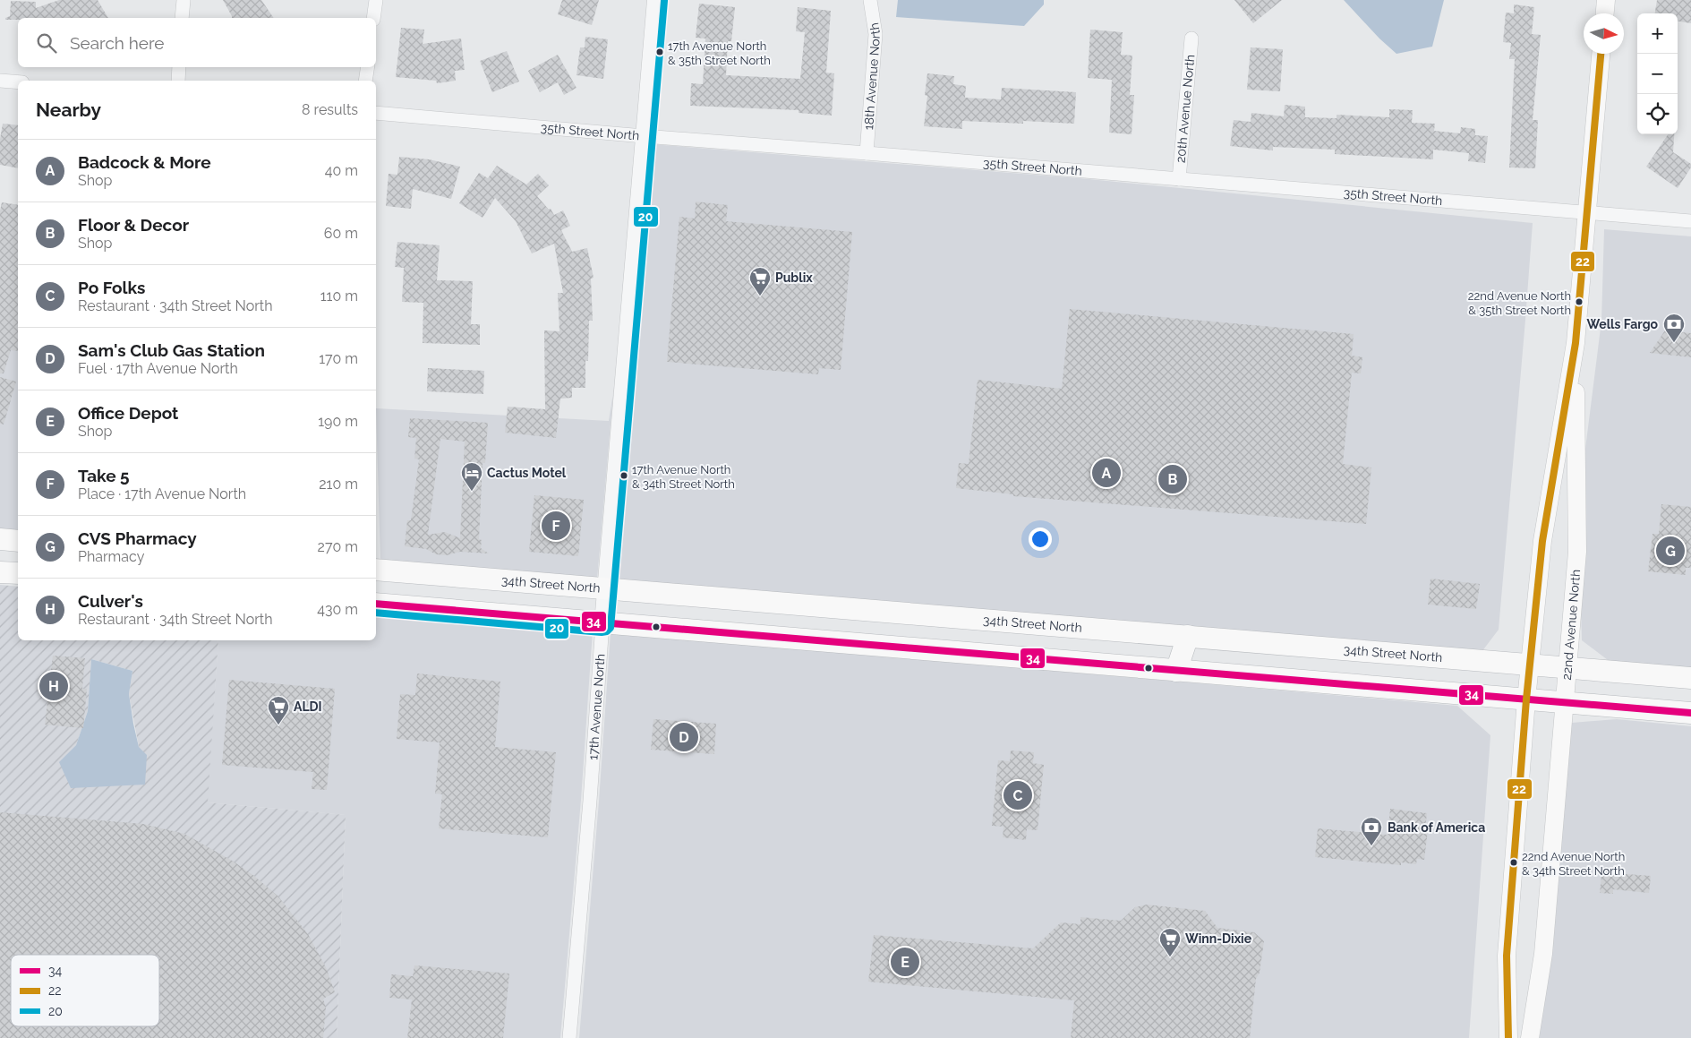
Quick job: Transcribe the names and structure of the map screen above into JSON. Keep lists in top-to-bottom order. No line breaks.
{"streets":{"highway":["34th Street North"],"main road":["22nd Avenue North"],"street":["18th Avenue North","20th Avenue North","35th Street North","17th Avenue North"]},"crossings":[["18th Avenue North","35th Street North"],["20th Avenue North","35th Street North"],["35th Street North","22nd Avenue North"],["35th Street North","17th Avenue North"],["34th Street North","22nd Avenue North"],["34th Street North","17th Avenue North"]],"places":{"other":["17th Avenue North & 35th Street North","22nd Avenue North & 35th Street North","17th Avenue North & 34th Street North","22nd Avenue North & 34th Street North"],"supermarket":["Publix","ALDI","Winn-Dixie"],"bank":["Wells Fargo","Bank of America"],"hotel":["Cactus Motel"]},"lines":["transit line 20","transit line 22","transit line 34"],"legend":["34","22","20"],"north":"right","page":{"map_buttons":["+","−"],"search":"Search here","heading":["Nearby","8 results"],"list":[{"mark":"A","name":"Badcock & More","note":"Shop","value":"40 m"},{"mark":"B","name":"Floor & Decor","note":"Shop","value":"60 m"},{"mark":"C","name":"Po Folks","note":"Restaurant · 34th Street North","value":"110 m"},{"mark":"D","name":"Sam's Club Gas Station","note":"Fuel · 17th Avenue North","value":"170 m"},{"mark":"E","name":"Office Depot","note":"Shop","value":"190 m"},{"mark":"F","name":"Take 5","note":"Place · 17th Avenue North","value":"210 m"},{"mark":"G","name":"CVS Pharmacy","note":"Pharmacy","value":"270 m"},{"mark":"H","name":"Culver's","note":"Restaurant · 34th Street North","value":"430 m"}],"pins":["A","B","F","G","H","D","C","E"]}}
